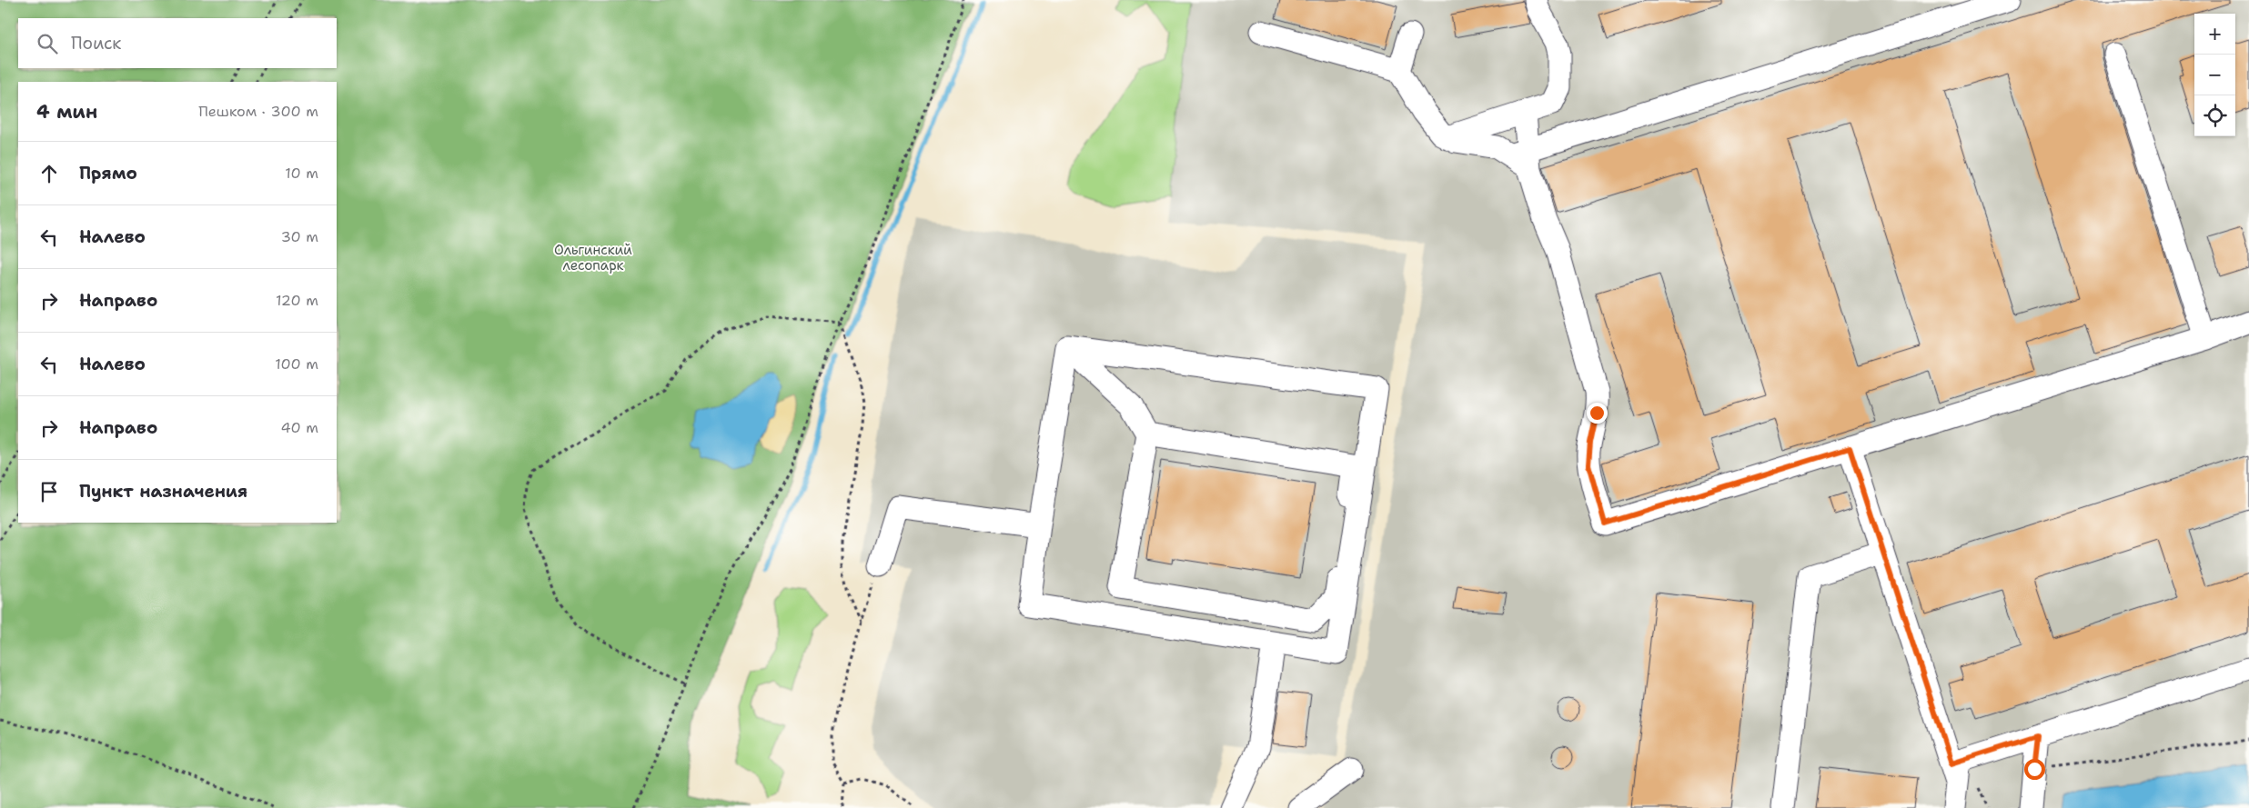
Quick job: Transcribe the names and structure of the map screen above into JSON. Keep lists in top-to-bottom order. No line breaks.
{"parks":["Ольгинский лесопарк"],"page":{"map_buttons":["+","−"],"search":"Поиск","heading":["4 мин","Пешком · 300 m"],"list":[["Прямо","10 m"],["Налево","30 m"],["Направо","120 m"],["Налево","100 m"],["Направо","40 m"],"Пункт назначения"]}}
